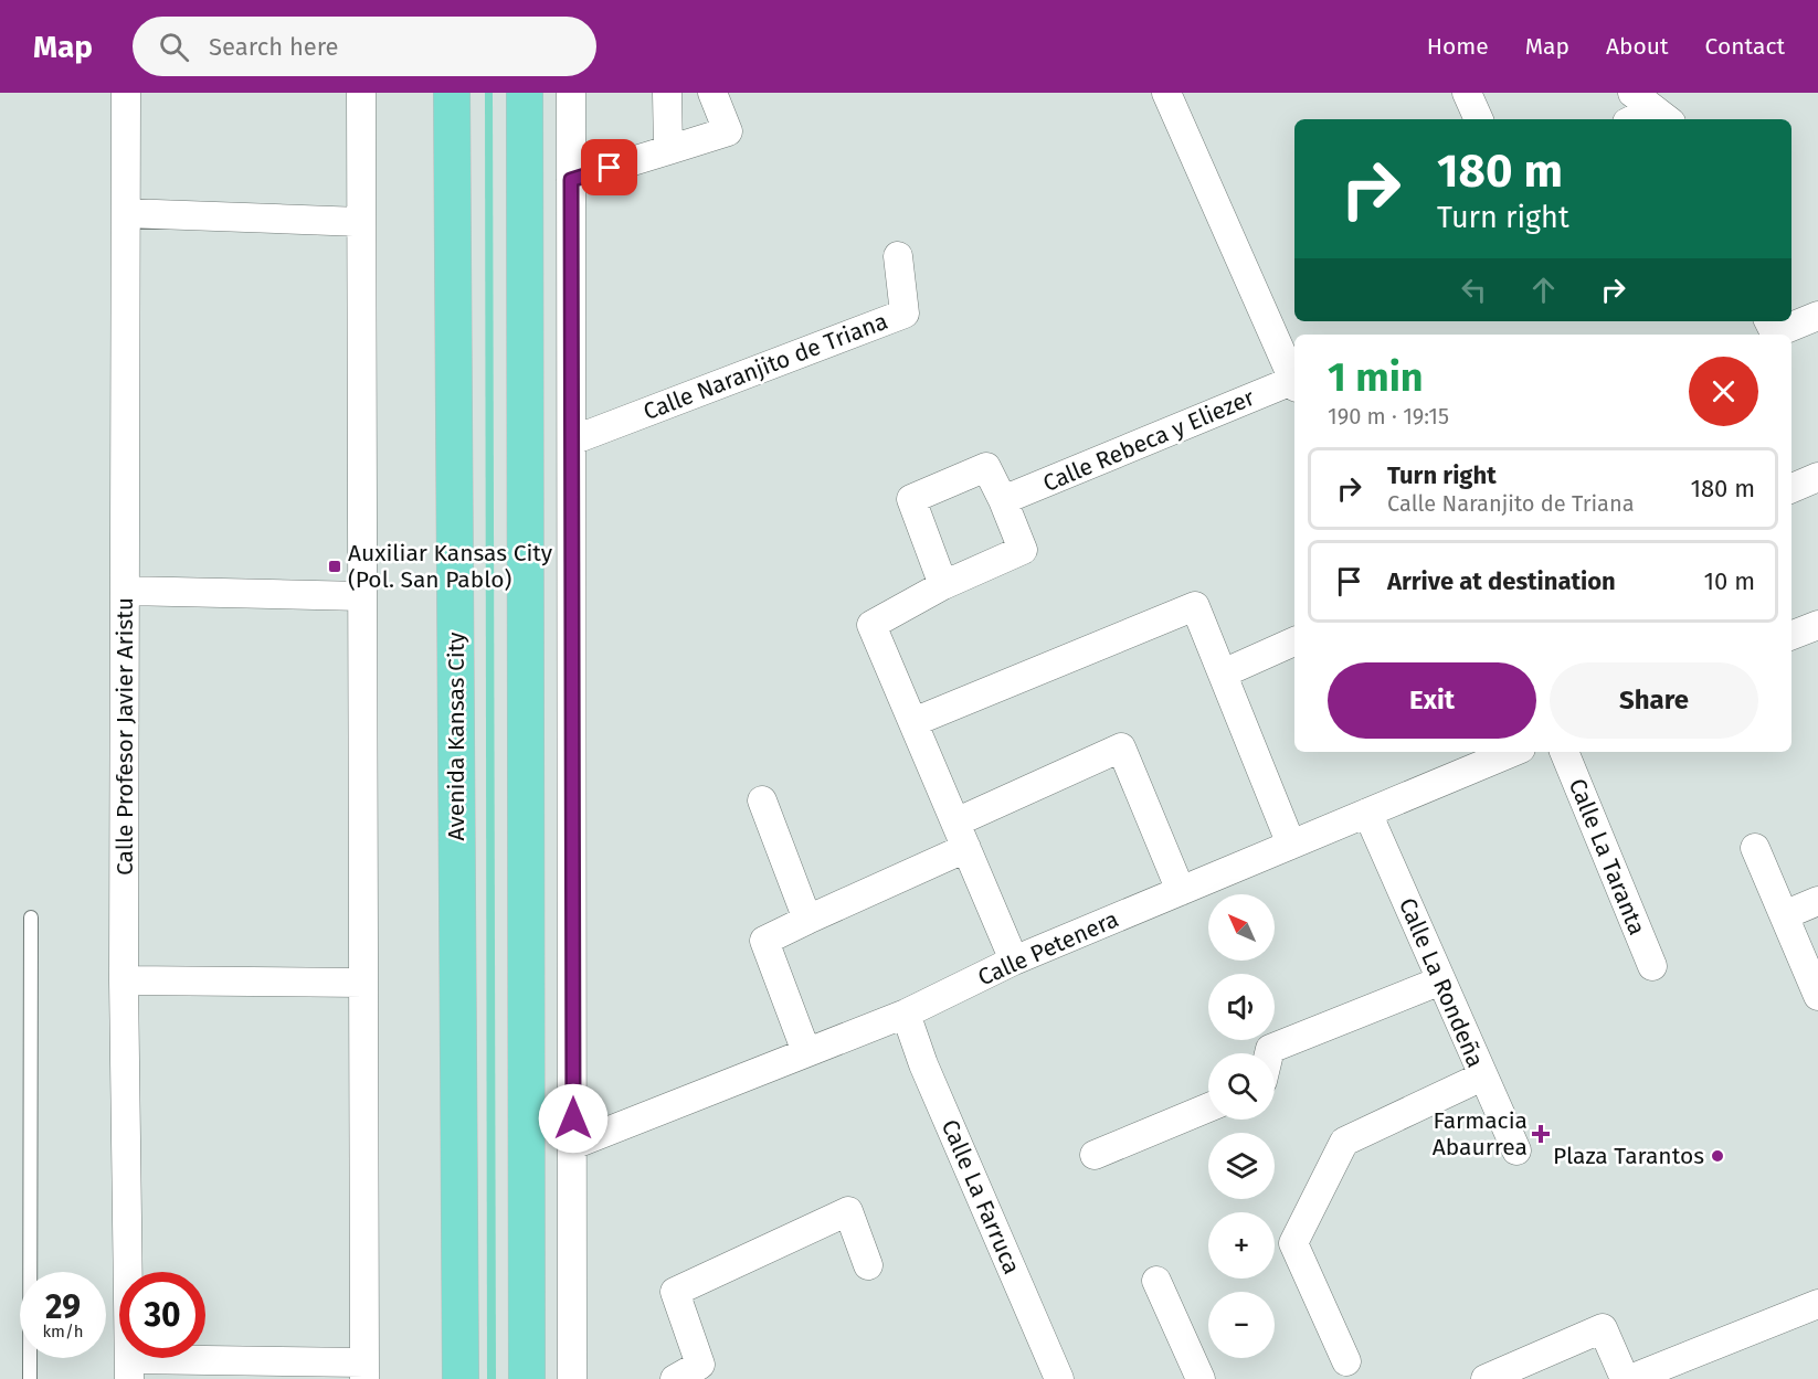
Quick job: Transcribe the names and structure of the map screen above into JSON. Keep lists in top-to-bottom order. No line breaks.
{"streets":{"main road":["Avenida Kansas City"],"street":["Calle Naranjito de Triana","Calle Rebeca y Eliezer","Calle Profesor Javier Aristu","Calle La Taranta","Calle Petenera","Calle La Rondeña","Calle La Farruca"]},"crossings":[["Calle Petenera","Calle La Rondeña"],["Calle Petenera","Calle La Farruca"]],"places":{"transit":["Auxiliar Kansas City (Pol. San Pablo)"],"health":["Farmacia Abaurrea"],"other":["Plaza Tarantos"]},"north":"top left","page":{"header":"Map","search":"Search here","nav":["Home","Map","About","Contact"],"turn":["180 m","Turn right"],"heading":["1 min","190 m · 19:15"],"list":[{"name":"Turn right","note":"Calle Naranjito de Triana","value":"180 m"},{"name":"Arrive at destination","value":"10 m"}],"buttons":["Exit","Share"],"map_buttons":["+","−"],"speed":"29 km/h","limit":"30"}}
